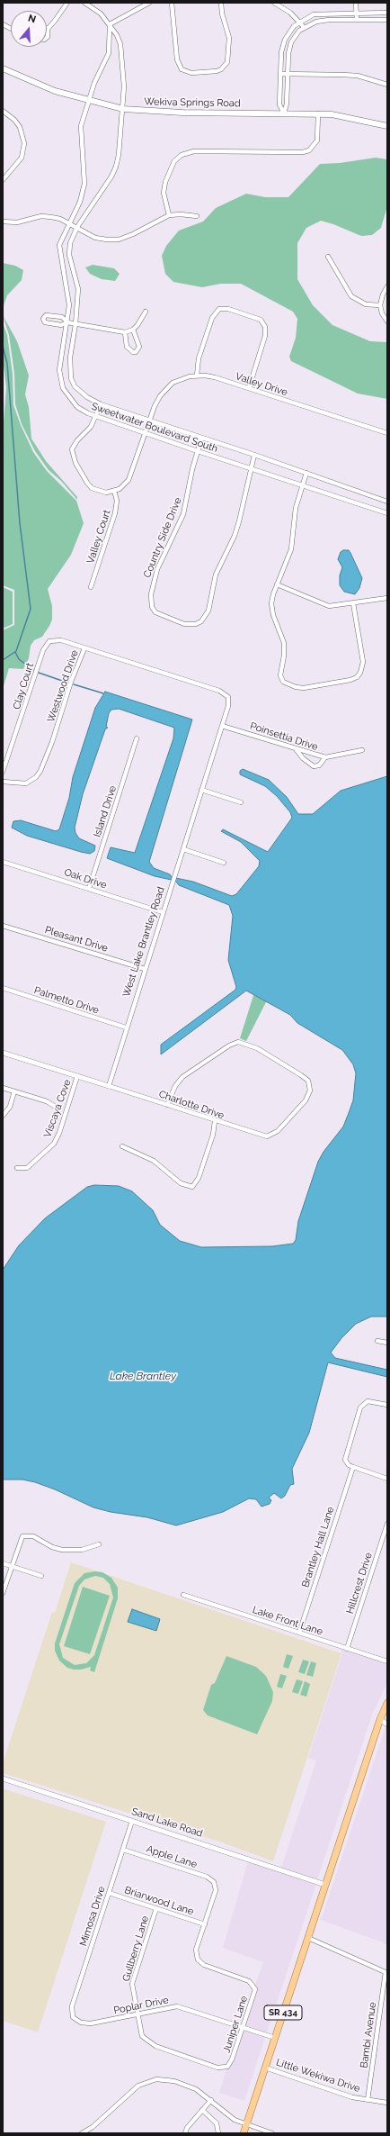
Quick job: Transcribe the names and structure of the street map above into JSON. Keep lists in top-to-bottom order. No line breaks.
{"streets":{"main road":["Wekiva Springs Road","SR 434"],"street":["Valley Drive","Sweetwater Boulevard South","Valley Court","Country Side Drive","Clay Court","Westwood Drive","Poinsettia Drive","Island Drive","Oak Drive","Pleasant Drive","West Lake Brantley Road","Palmetto Drive","Charlotte Drive","Viscaya Cove","Brantley Hall Lane","Hillcrest Drive","Lake Front Lane","Sand Lake Road","Apple Lane","Briarwood Lane","Mimosa Drive","Gullberry Lane","Poplar Drive","Juniper Lane","Bambi Avenue","Little Wekiwa Drive"]},"crossings":[["Wekiva Springs Road","Sweetwater Boulevard South"],["Valley Drive","Sweetwater Boulevard South"],["Valley Drive","Valley Court"],["Sweetwater Boulevard South","Valley Court"],["Sweetwater Boulevard South","Country Side Drive"],["Clay Court","Westwood Drive"],["Westwood Drive","West Lake Brantley Road"],["Poinsettia Drive","West Lake Brantley Road"],["Island Drive","Oak Drive"],["Oak Drive","West Lake Brantley Road"],["Pleasant Drive","West Lake Brantley Road"],["West Lake Brantley Road","Palmetto Drive"],["West Lake Brantley Road","Charlotte Drive"],["Brantley Hall Lane","Lake Front Lane"],["Hillcrest Drive","Lake Front Lane"],["Sand Lake Road","Mimosa Drive"],["Sand Lake Road","SR 434"],["Apple Lane","Briarwood Lane"],["Apple Lane","Mimosa Drive"],["Apple Lane","Juniper Lane"],["Briarwood Lane","Mimosa Drive"],["Briarwood Lane","Gullberry Lane"],["Briarwood Lane","Juniper Lane"],["Mimosa Drive","Poplar Drive"],["Gullberry Lane","Poplar Drive"],["Gullberry Lane","Juniper Lane"],["Poplar Drive","SR 434"],["Poplar Drive","Juniper Lane"],["SR 434","Little Wekiwa Drive"],["Bambi Avenue","Little Wekiwa Drive"]],"water":["Lake Brantley"],"north":"top"}
